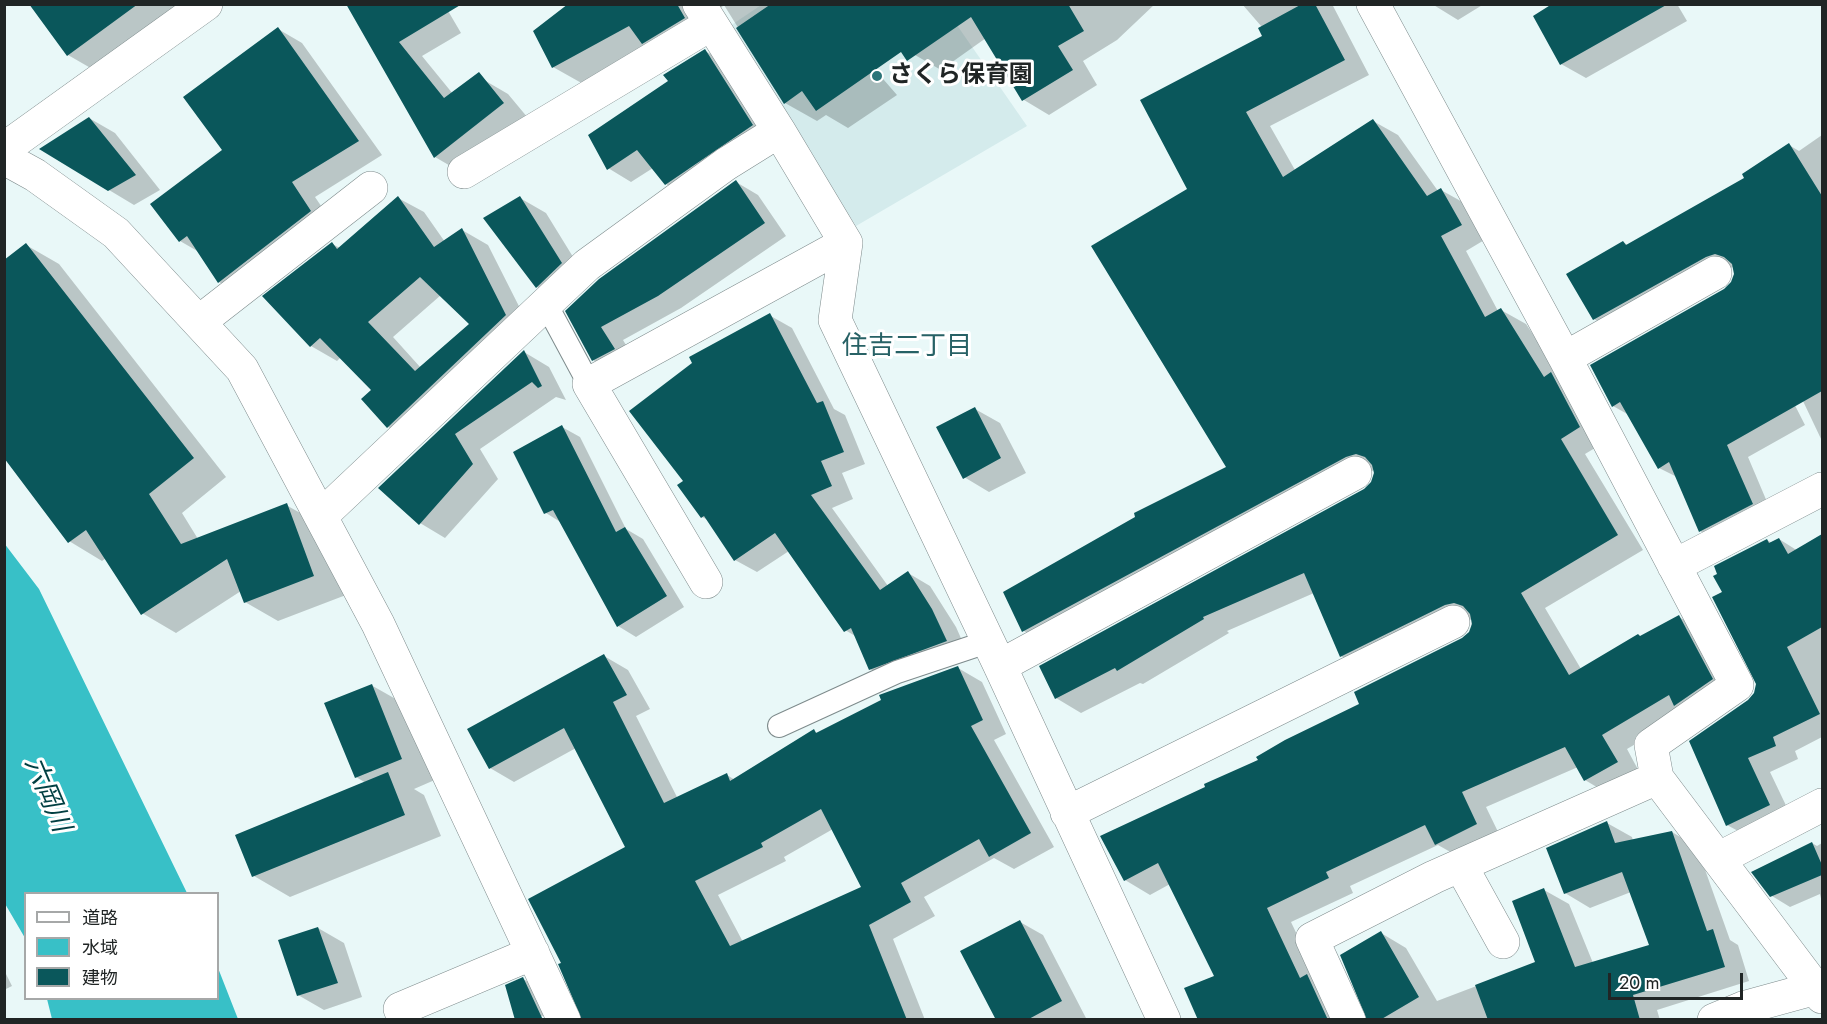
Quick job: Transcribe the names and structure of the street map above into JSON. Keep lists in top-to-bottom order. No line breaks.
{"districts":["住吉二丁目"],"water":["六岡川"],"places":["さくら保育園"],"legend":["道路","水域","建物"],"scale_bar":"20 m"}
